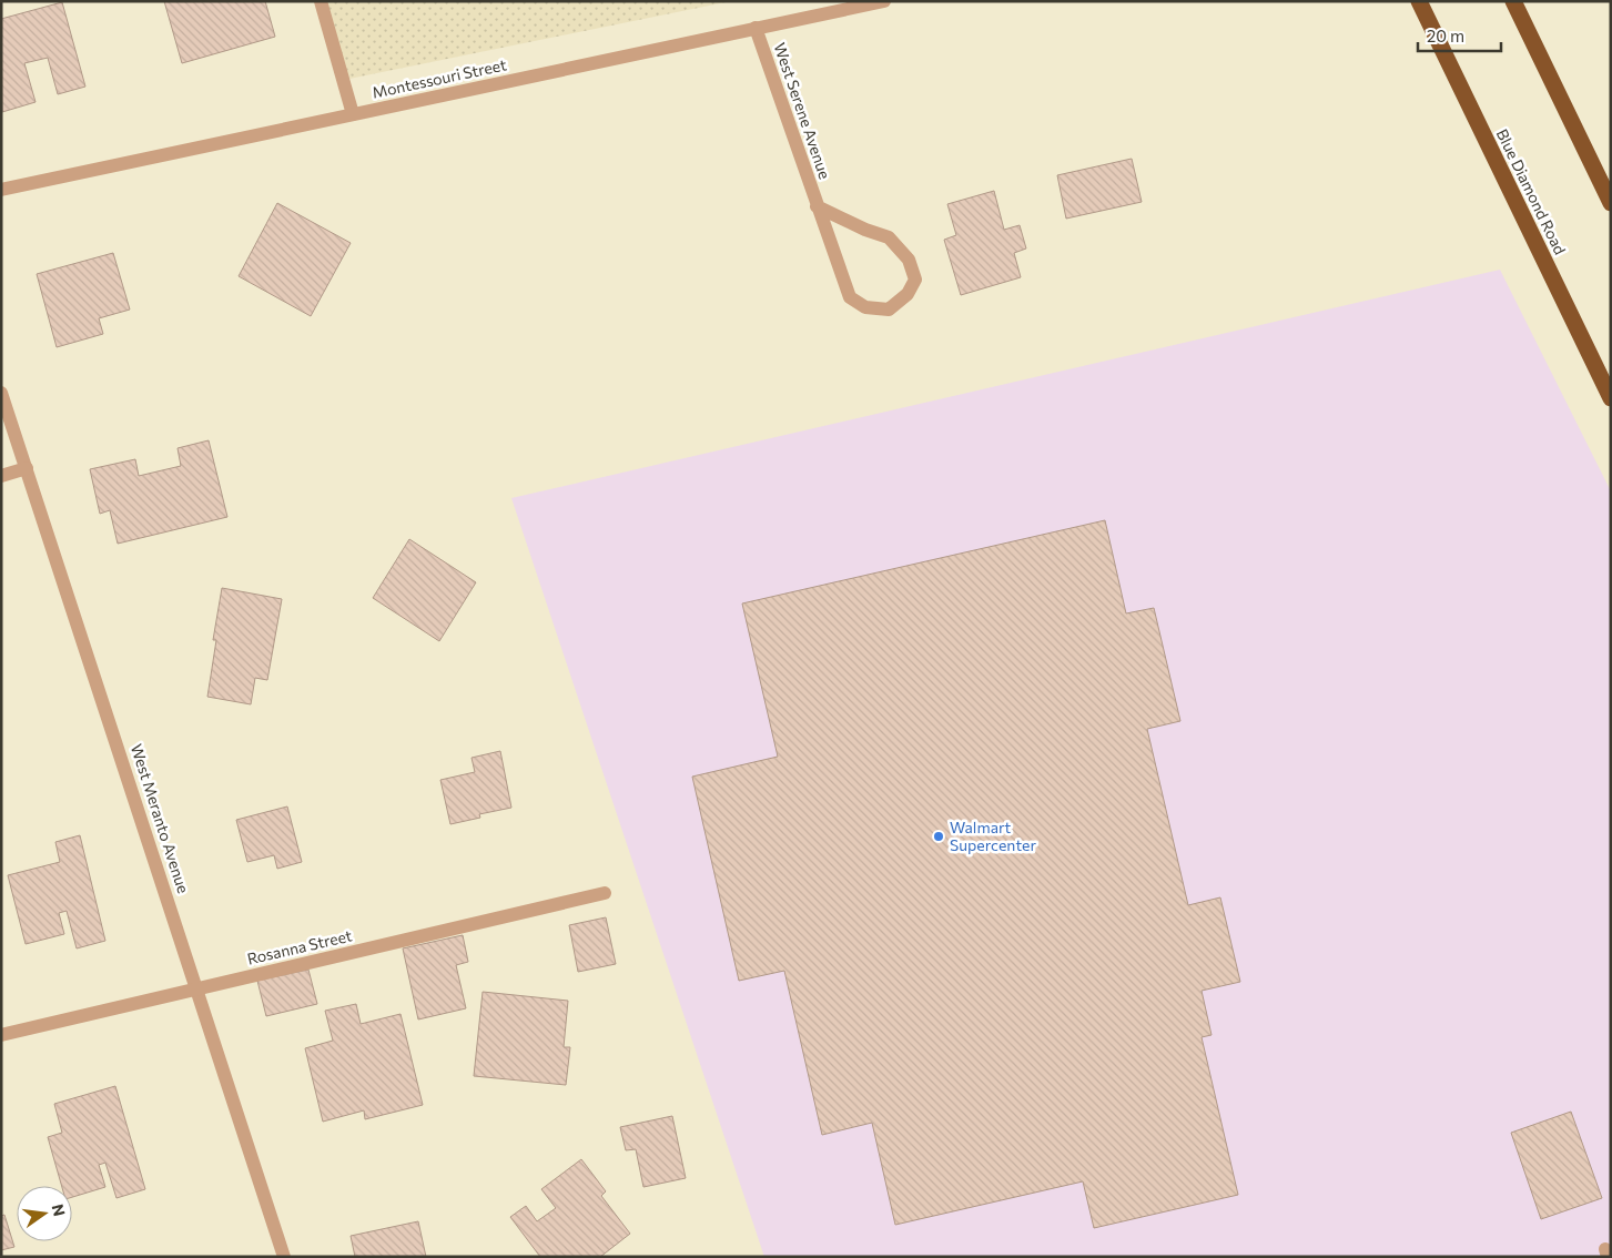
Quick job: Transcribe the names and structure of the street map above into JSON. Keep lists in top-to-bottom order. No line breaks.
{"streets":{"highway":["Blue Diamond Road"],"street":["Montessouri Street","West Serene Avenue","West Meranto Avenue","Rosanna Street"]},"crossings":[["Montessouri Street","West Serene Avenue"],["West Meranto Avenue","Rosanna Street"]],"places":["Walmart Supercenter"],"scale_bar":"20 m","north":"right"}
